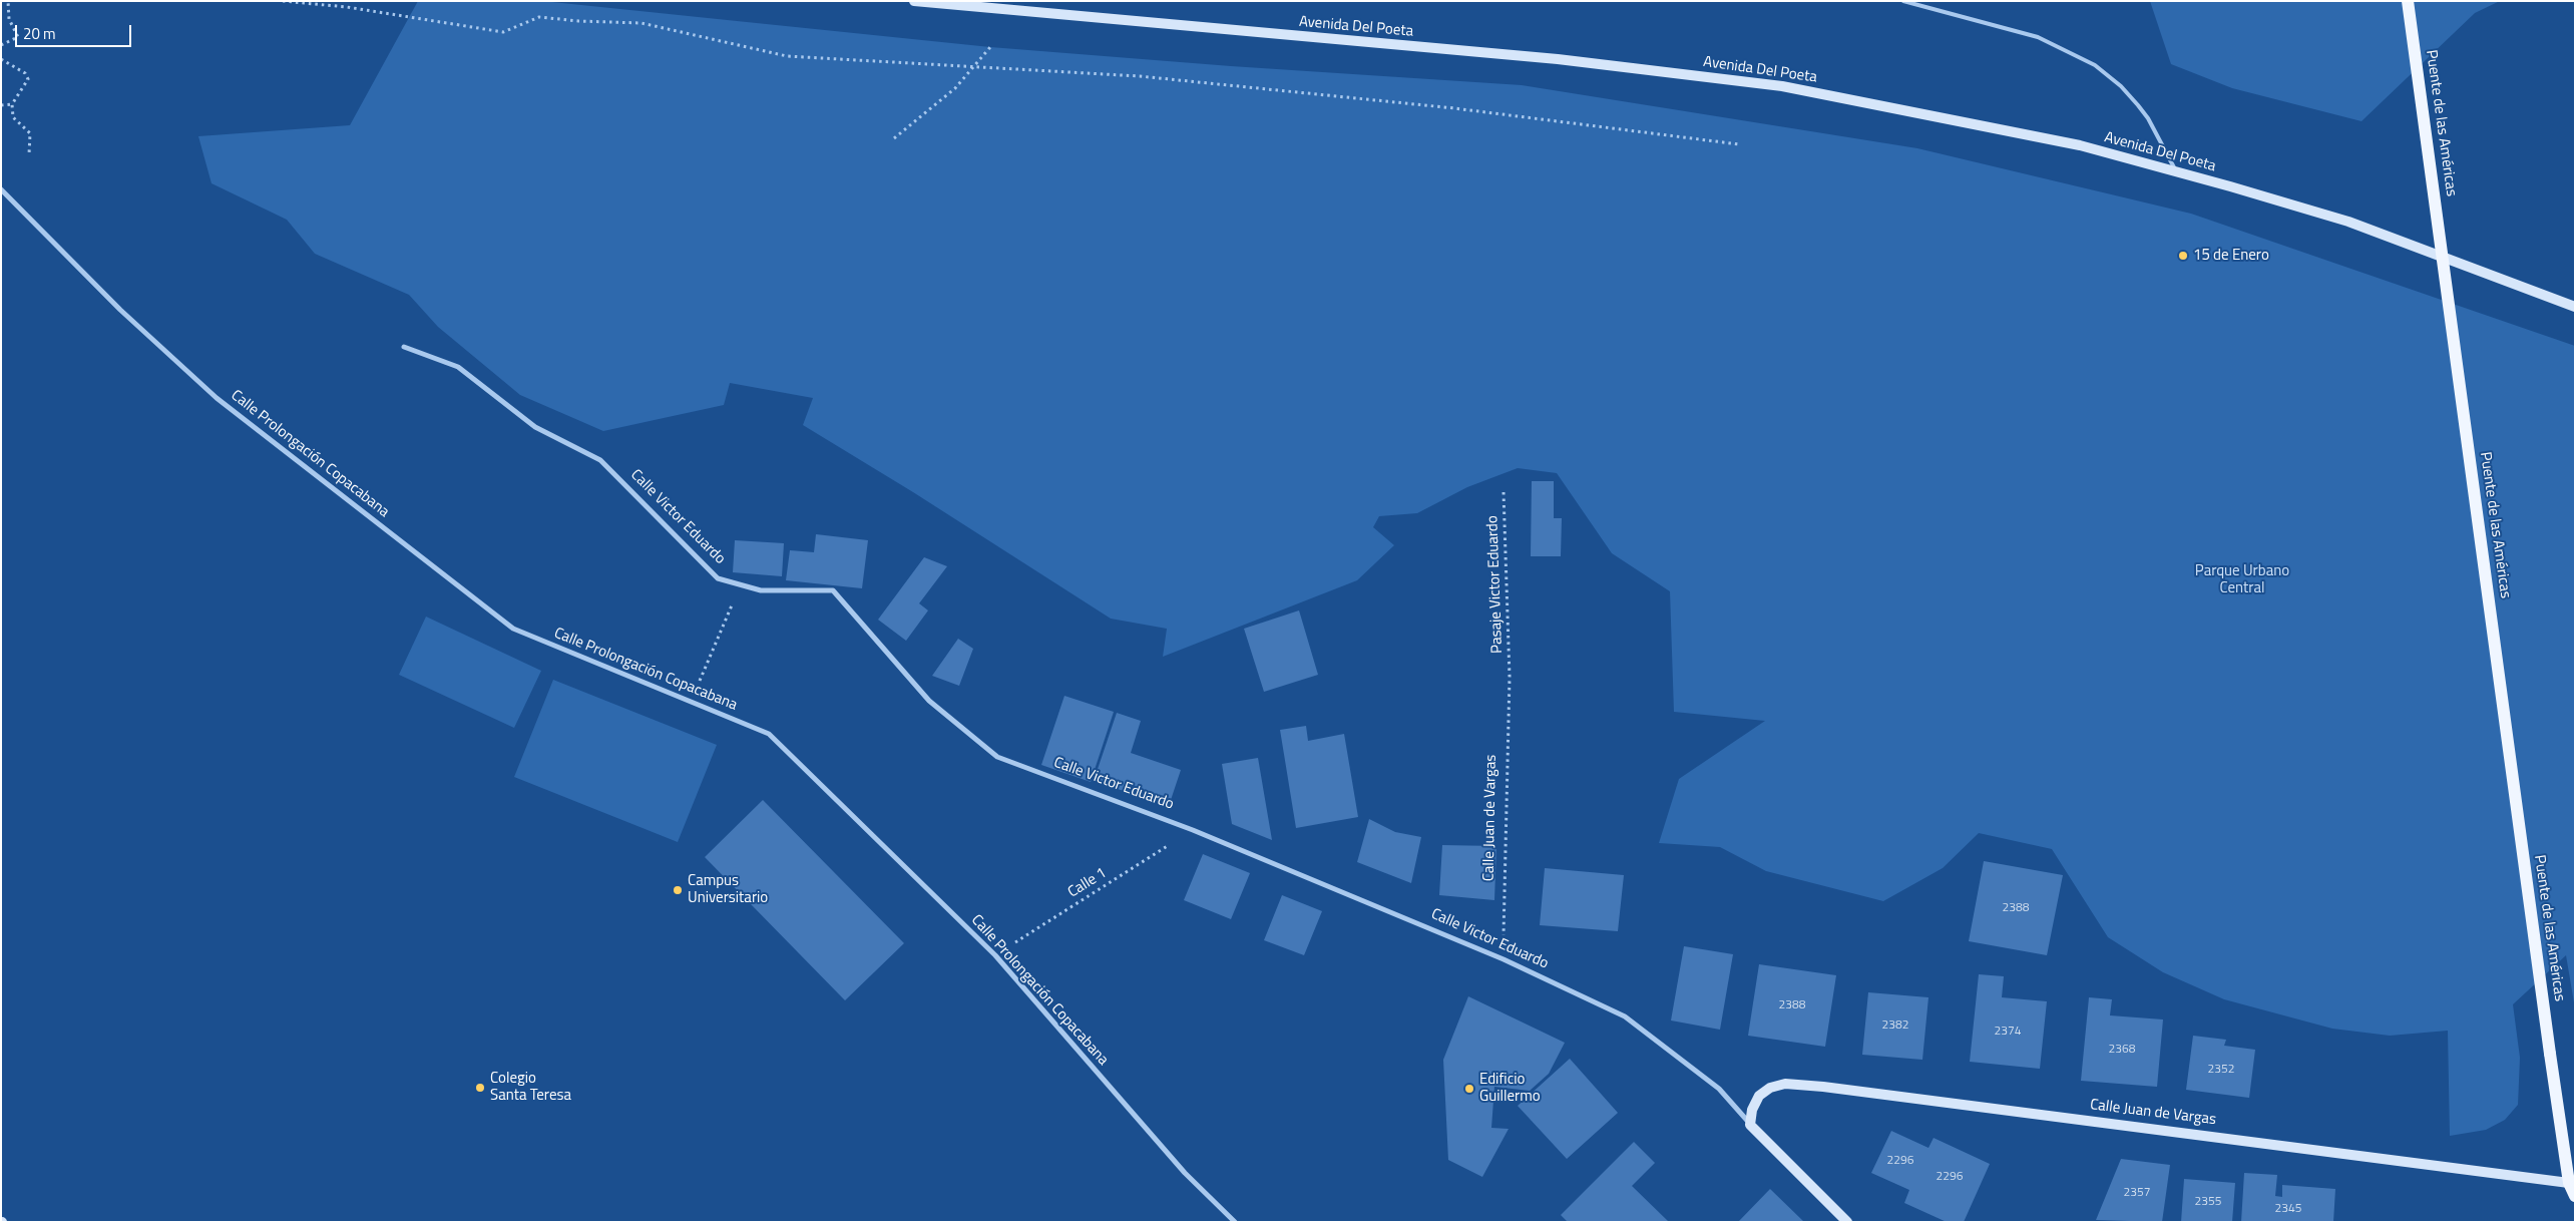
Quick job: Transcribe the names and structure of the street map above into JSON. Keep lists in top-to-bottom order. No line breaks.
{"streets":{"main road":["Avenida Del Poeta","Puente de las Américas","Calle Victor Eduardo","Calle Juan de Vargas"],"street":["Calle Prolongación Copacabana"],"path":["Pasaje Victor Eduardo","Calle 1"]},"crossings":[["Puente de las Américas","Calle Juan de Vargas"],["Calle Prolongación Copacabana","Calle 1"],["Calle Victor Eduardo","Calle Juan de Vargas"],["Calle Victor Eduardo","Calle 1"],["Pasaje Victor Eduardo","Calle Juan de Vargas"]],"parks":["Parque Urbano Central"],"places":["15 de Enero","Campus Universitario","Colegio Santa Teresa","Edificio Guillermo"],"house_numbers":["2388","2388","2382","2374","2368","2352","2296","2296","2357","2355","2345"],"scale_bar":"20 m"}
